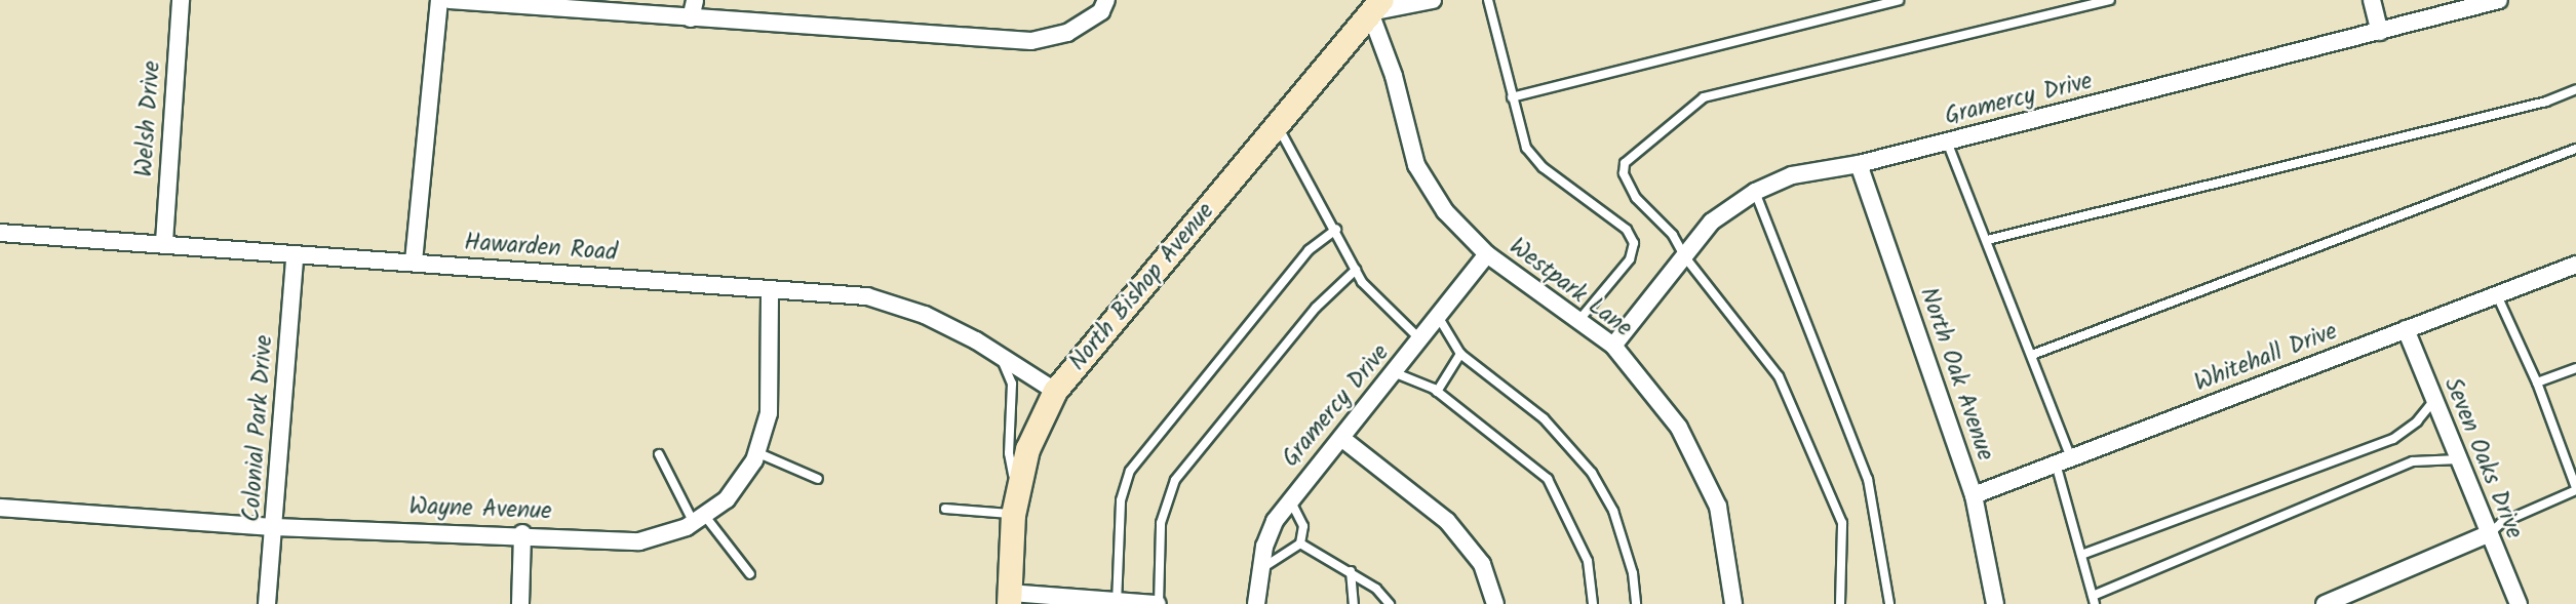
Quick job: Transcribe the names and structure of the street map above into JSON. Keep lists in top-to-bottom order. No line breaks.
{"streets":{"main road":["North Bishop Avenue"],"street":["Gramercy Drive","Welsh Drive","Hawarden Road","Westpark Lane","Whitehall Drive","North Oak Avenue","Colonial Park Drive","Seven Oaks Drive","Wayne Avenue"]},"crossings":[["Gramercy Drive","Westpark Lane"],["Gramercy Drive","North Oak Avenue"],["Welsh Drive","Hawarden Road"],["Hawarden Road","North Bishop Avenue"],["Hawarden Road","Colonial Park Drive"],["Hawarden Road","Wayne Avenue"],["North Bishop Avenue","Westpark Lane"],["Whitehall Drive","North Oak Avenue"],["Whitehall Drive","Seven Oaks Drive"],["Colonial Park Drive","Wayne Avenue"]]}
